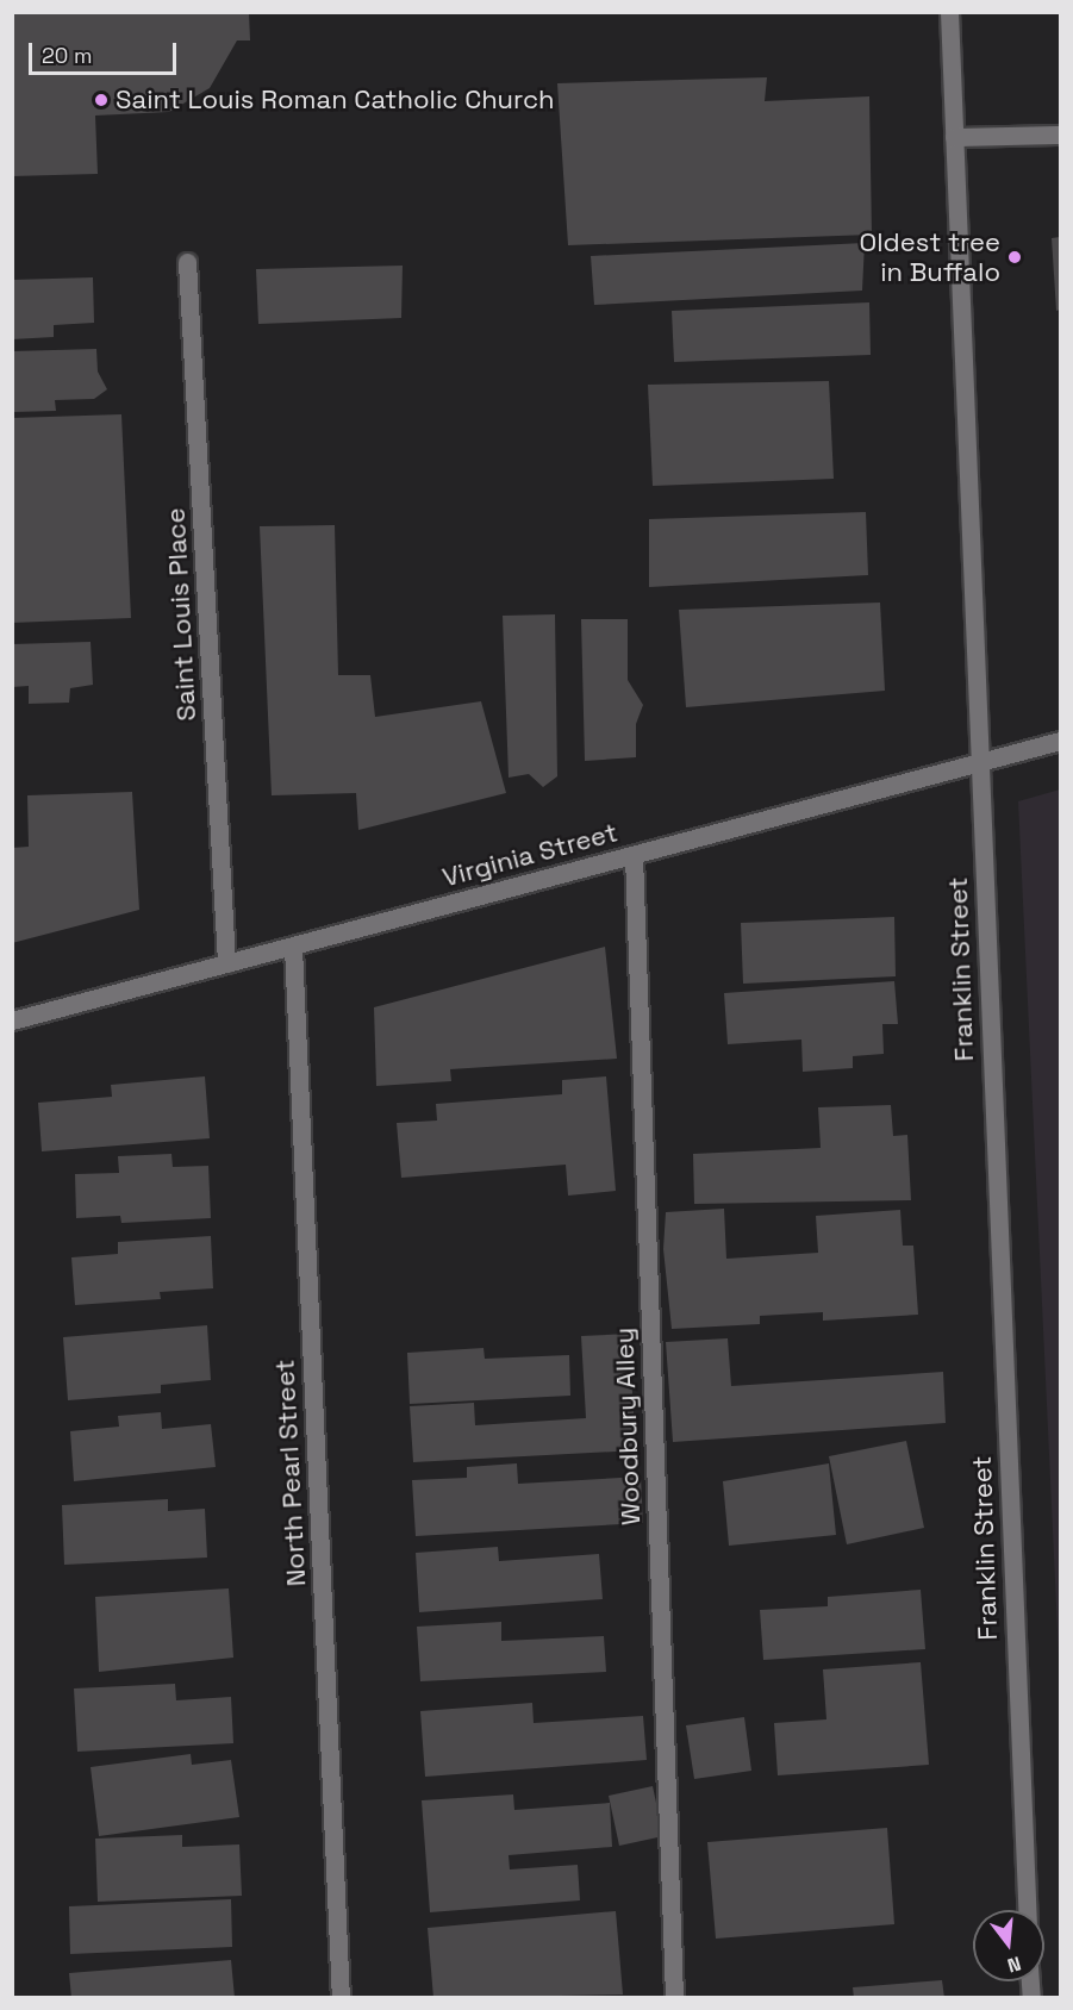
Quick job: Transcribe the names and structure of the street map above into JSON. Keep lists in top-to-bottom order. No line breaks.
{"streets":{"street":["Saint Louis Place","Virginia Street","Franklin Street","Woodbury Alley","North Pearl Street"]},"crossings":[["Saint Louis Place","Virginia Street"],["Virginia Street","Franklin Street"],["Virginia Street","Woodbury Alley"],["Virginia Street","North Pearl Street"]],"places":["Saint Louis Roman Catholic Church","Oldest tree in Buffalo"],"scale_bar":"20 m","north":"bottom"}
